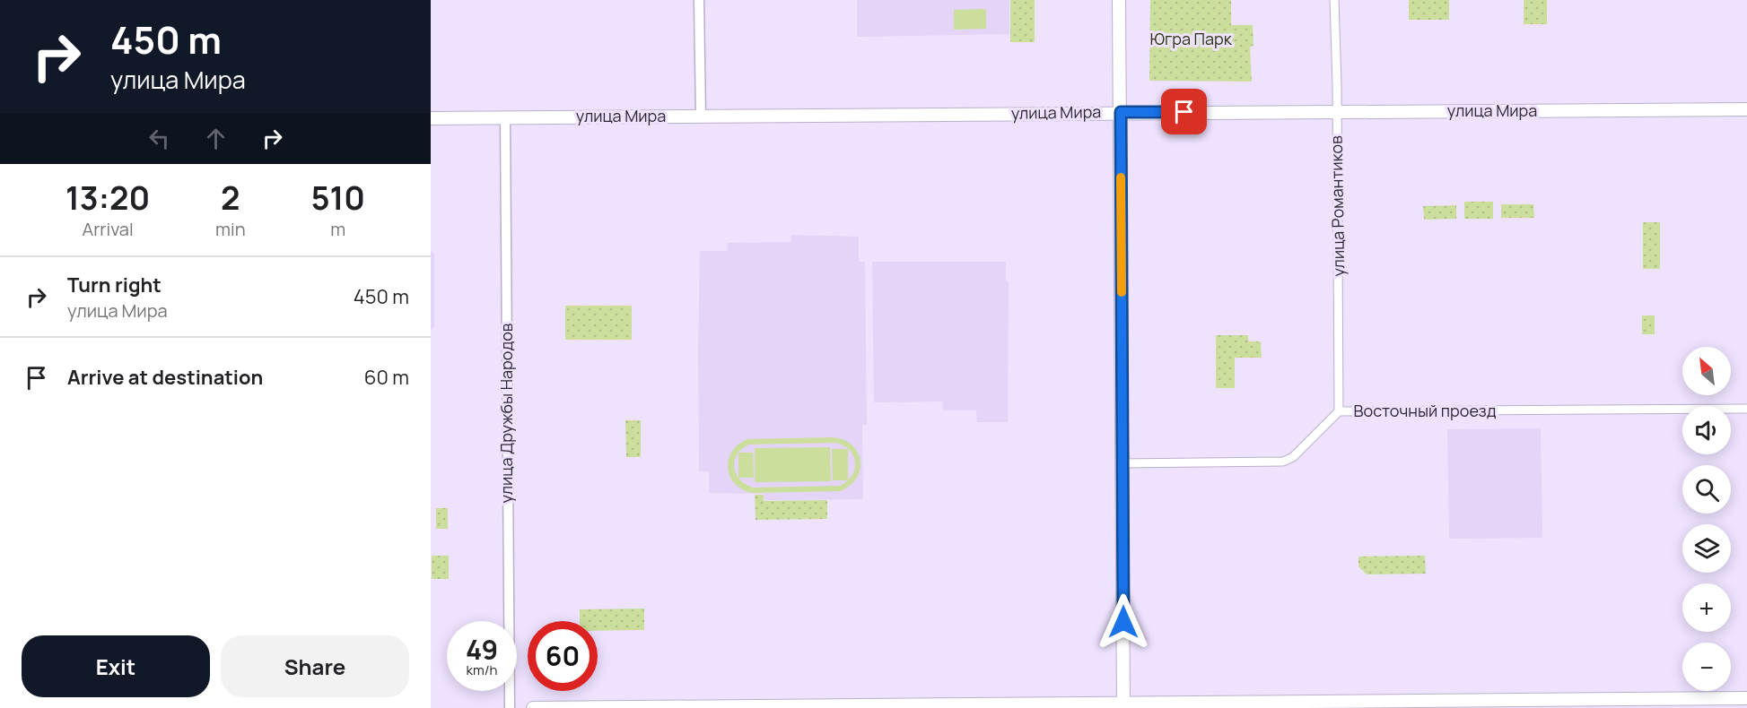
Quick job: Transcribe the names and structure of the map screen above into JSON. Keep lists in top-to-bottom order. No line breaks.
{"streets":{"main road":["улица Мира"],"street":["улица Романтиков","Восточный проезд","улица Дружбы Народов"]},"crossings":[["улица Мира","улица Романтиков"],["улица Мира","улица Дружбы Народов"],["улица Романтиков","Восточный проезд"]],"parks":["Югра Парк"],"north":"top left","page":{"turn":["450 m","улица Мира"],"eta":["13:20","Arrival","2","min","510","m"],"list":[{"name":"Turn right","note":"улица Мира","value":"450 m"},{"name":"Arrive at destination","value":"60 m"}],"map_buttons":["+","−"],"speed":"49 km/h","limit":"60","buttons":["Exit","Share"]}}
